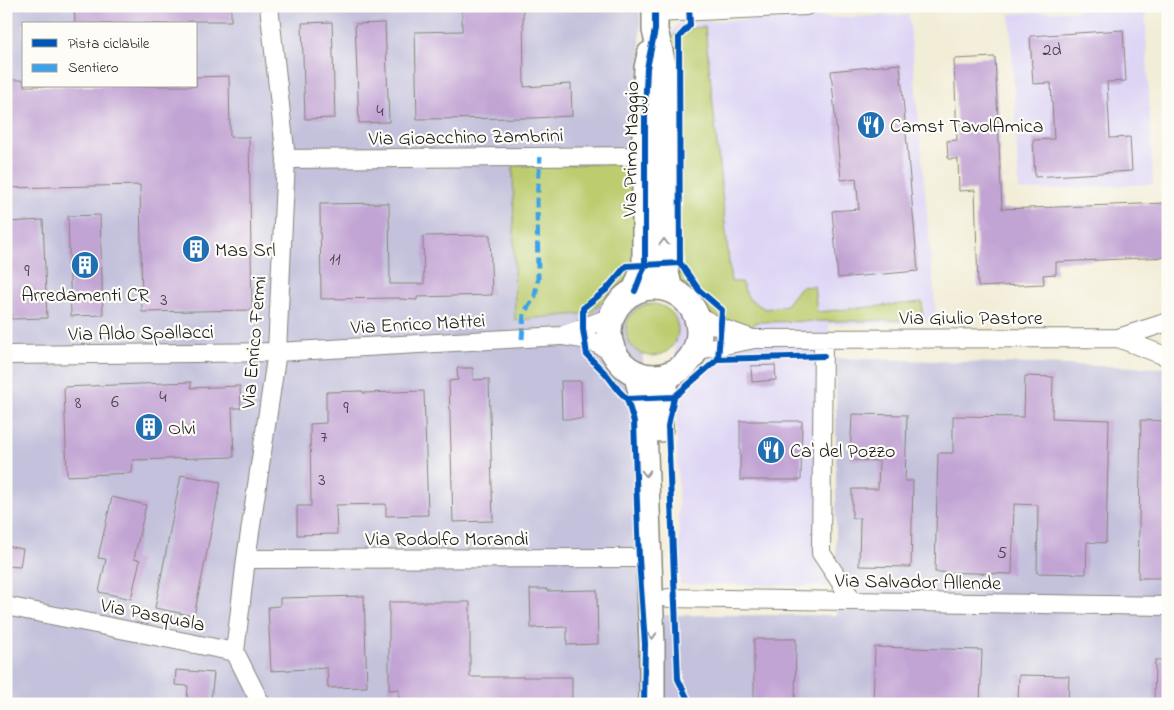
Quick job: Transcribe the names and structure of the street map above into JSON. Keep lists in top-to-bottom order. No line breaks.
{"streets":{"street":["Via Gioacchino Zambrini","Via Primo Maggio","Via Giulio Pastore","Via Enrico Mattei","Via Aldo Spallacci","Via Enrico Fermi","Via Rodolfo Morandi","Via Salvador Allende","Via Pasquala"]},"crossings":[["Via Gioacchino Zambrini","Via Primo Maggio"],["Via Gioacchino Zambrini","Via Enrico Fermi"],["Via Primo Maggio","Via Giulio Pastore"],["Via Primo Maggio","Via Enrico Mattei"],["Via Giulio Pastore","Via Enrico Mattei"],["Via Enrico Mattei","Via Aldo Spallacci"],["Via Enrico Mattei","Via Enrico Fermi"],["Via Aldo Spallacci","Via Enrico Fermi"],["Via Enrico Fermi","Via Rodolfo Morandi"],["Via Enrico Fermi","Via Pasquala"]],"places":{"restaurant":["Camst TavolAmica","Ca' del Pozzo"],"building":["Mas Srl","Arredamenti CR","Olvi"]},"house_numbers":["2d","4","11","9","3","4","6","8","9","7","3","5"],"legend":["Pista ciclabile","Sentiero"]}
